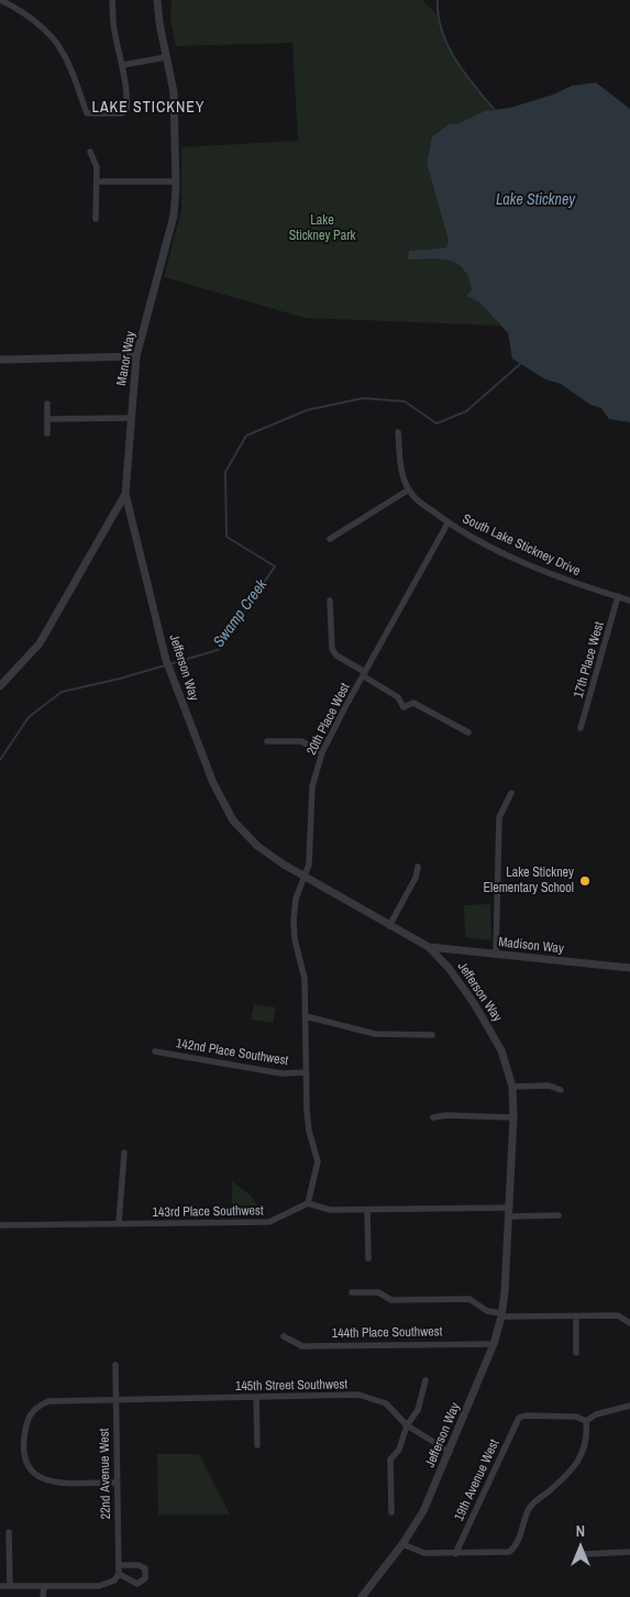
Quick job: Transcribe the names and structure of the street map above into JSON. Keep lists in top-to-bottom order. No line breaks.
{"streets":{"street":["Manor Way","South Lake Stickney Drive","17th Place West","Jefferson Way","20th Place West","Madison Way","142nd Place Southwest","143rd Place Southwest","144th Place Southwest","145th Street Southwest","22nd Avenue West","19th Avenue West"]},"crossings":[["Manor Way","Jefferson Way"],["South Lake Stickney Drive","17th Place West"],["South Lake Stickney Drive","20th Place West"],["Jefferson Way","20th Place West"],["Jefferson Way","Madison Way"],["Jefferson Way","144th Place Southwest"],["Jefferson Way","145th Street Southwest"],["20th Place West","142nd Place Southwest"],["20th Place West","143rd Place Southwest"],["145th Street Southwest","22nd Avenue West"]],"districts":["LAKE STICKNEY"],"water":["Lake Stickney","Swamp Creek"],"parks":["Lake Stickney Park"],"places":["Lake Stickney Elementary School"],"north":"top"}
